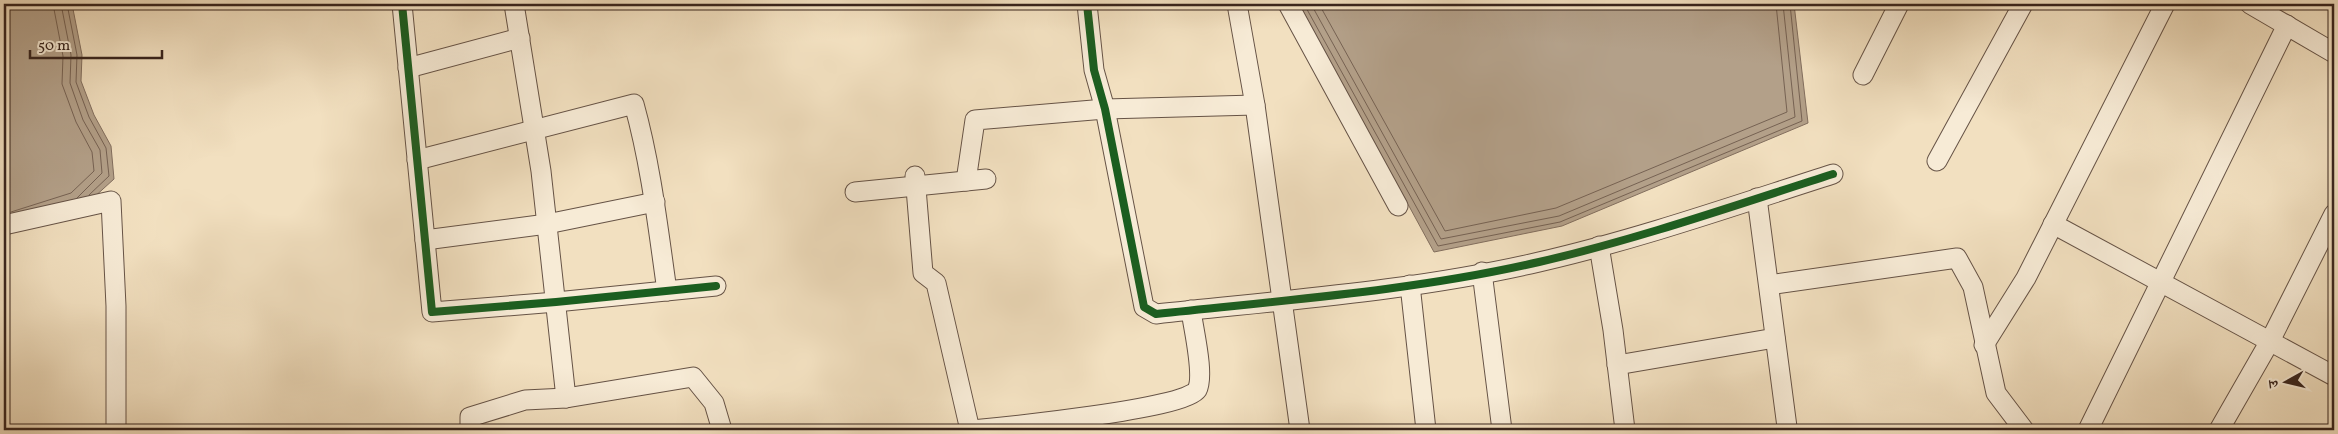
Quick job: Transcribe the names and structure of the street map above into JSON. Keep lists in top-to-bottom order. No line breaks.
{"scale_bar":"50 m","north":"left"}
